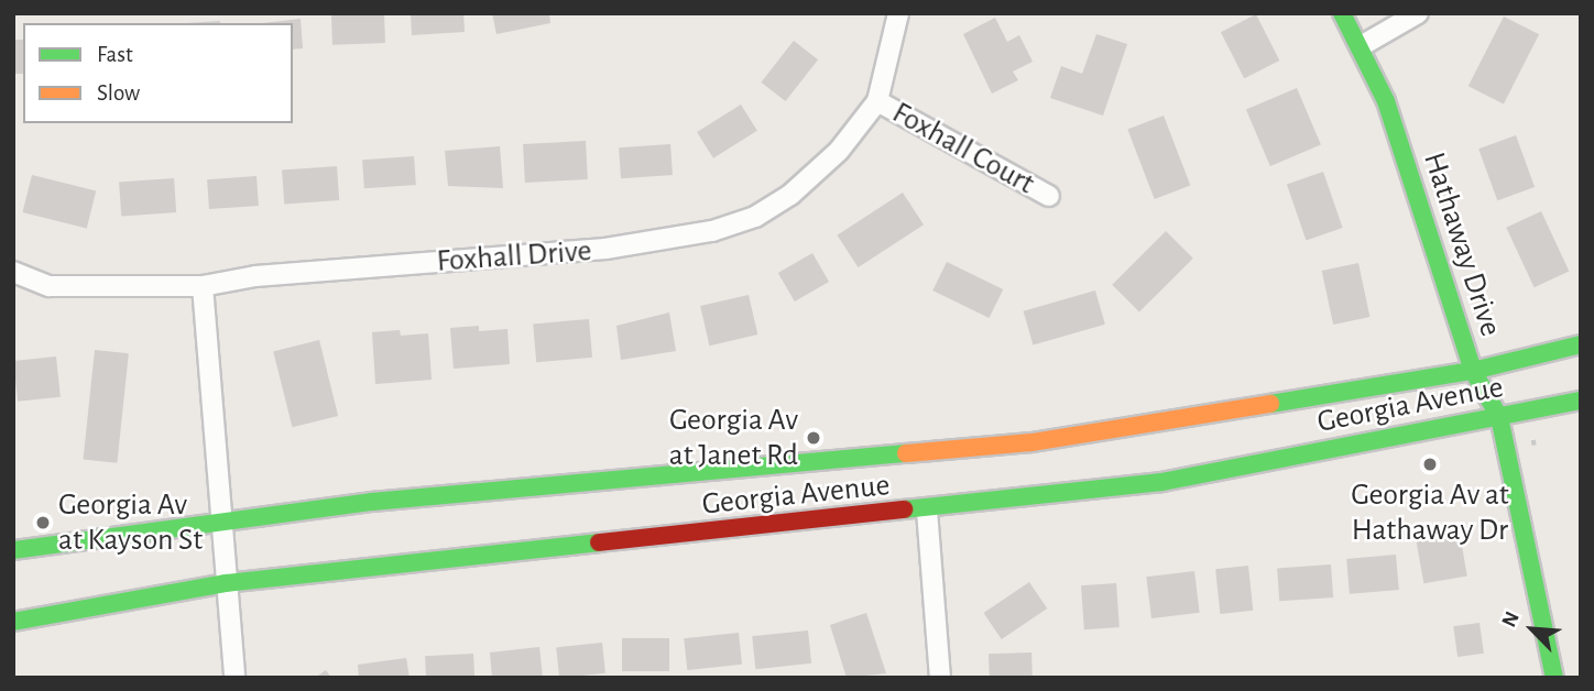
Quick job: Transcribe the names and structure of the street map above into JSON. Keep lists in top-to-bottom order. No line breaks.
{"streets":{"main road":["Hathaway Drive","Georgia Avenue"],"street":["Foxhall Court","Foxhall Drive"]},"crossings":[["Foxhall Court","Foxhall Drive"],["Hathaway Drive","Georgia Avenue"]],"places":["Georgia Av at Janet Rd","Georgia Av at Hathaway Dr","Georgia Av at Kayson St"],"legend":["Fast","Slow"],"north":"top left"}
